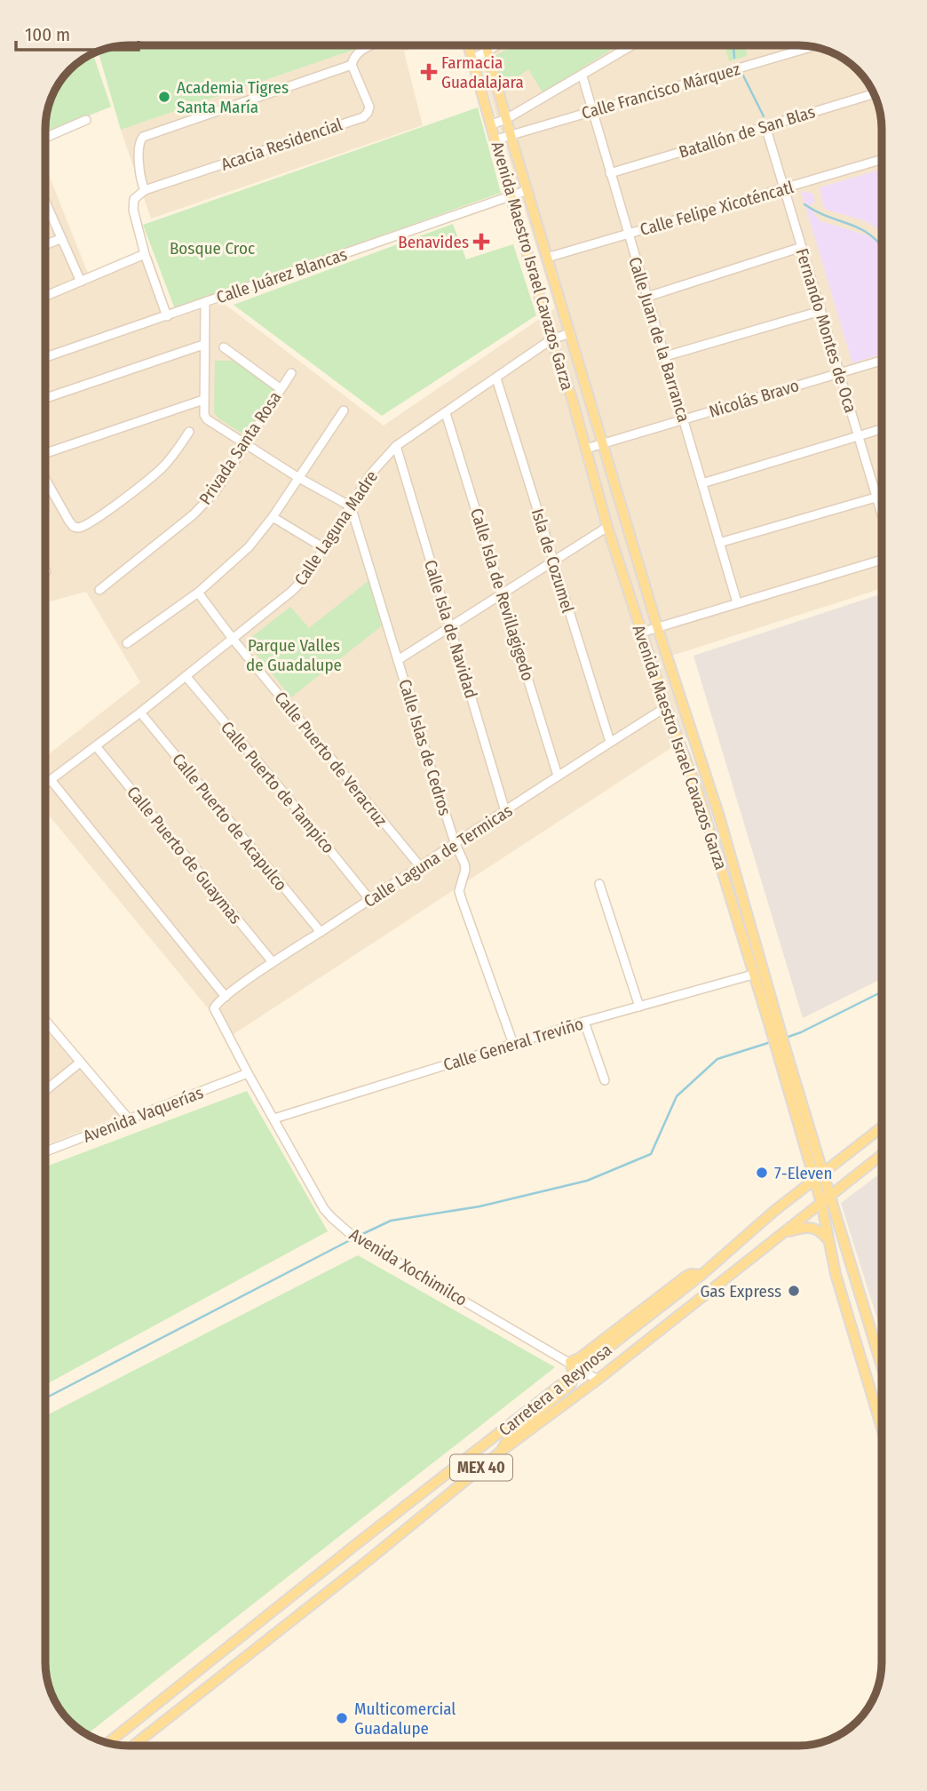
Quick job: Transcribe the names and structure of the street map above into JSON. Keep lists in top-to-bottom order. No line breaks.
{"streets":{"main road":["Avenida Maestro Israel Cavazos Garza","Carretera a Reynosa","MEX 40"],"street":["Calle Francisco Márquez","Batallón de San Blas","Acacia Residencial","Calle Felipe Xicoténcatl","Calle Juárez Blancas","Fernando Montes de Oca","Calle Juan de la Barranca","Nicolás Bravo","Privada Santa Rosa","Calle Laguna Madre","Isla de Cozumel","Calle Isla de Revillagigedo","Calle Isla de Navidad","Calle Islas de Cedros","Calle Puerto de Veracruz","Calle Puerto de Tampico","Calle Puerto de Acapulco","Calle Puerto de Guaymas","Calle Laguna de Termicas","Calle General Treviño","Avenida Vaquerías","Avenida Xochimilco"]},"crossings":[["Calle Francisco Márquez","Avenida Maestro Israel Cavazos Garza"],["Calle Francisco Márquez","Calle Juan de la Barranca"],["Batallón de San Blas","Fernando Montes de Oca"],["Batallón de San Blas","Calle Juan de la Barranca"],["Calle Felipe Xicoténcatl","Avenida Maestro Israel Cavazos Garza"],["Calle Felipe Xicoténcatl","Fernando Montes de Oca"],["Calle Felipe Xicoténcatl","Calle Juan de la Barranca"],["Avenida Maestro Israel Cavazos Garza","Calle Juárez Blancas"],["Avenida Maestro Israel Cavazos Garza","Nicolás Bravo"],["Avenida Maestro Israel Cavazos Garza","Calle Laguna Madre"],["Avenida Maestro Israel Cavazos Garza","Calle Laguna de Termicas"],["Avenida Maestro Israel Cavazos Garza","Calle General Treviño"],["Avenida Maestro Israel Cavazos Garza","Carretera a Reynosa"],["Fernando Montes de Oca","Nicolás Bravo"],["Calle Juan de la Barranca","Nicolás Bravo"],["Calle Laguna Madre","Isla de Cozumel"],["Calle Laguna Madre","Calle Isla de Revillagigedo"],["Calle Laguna Madre","Calle Isla de Navidad"],["Calle Laguna Madre","Calle Islas de Cedros"],["Calle Laguna Madre","Calle Puerto de Veracruz"],["Calle Laguna Madre","Calle Puerto de Tampico"],["Calle Laguna Madre","Calle Puerto de Acapulco"],["Calle Laguna Madre","Calle Puerto de Guaymas"],["Isla de Cozumel","Calle Laguna de Termicas"],["Calle Isla de Revillagigedo","Calle Laguna de Termicas"],["Calle Isla de Navidad","Calle Laguna de Termicas"],["Calle Islas de Cedros","Calle Laguna de Termicas"],["Calle Islas de Cedros","Calle General Treviño"],["Calle Puerto de Veracruz","Calle Laguna de Termicas"],["Calle Puerto de Tampico","Calle Laguna de Termicas"],["Calle Puerto de Acapulco","Calle Laguna de Termicas"],["Calle Puerto de Guaymas","Calle Laguna de Termicas"],["Calle Laguna de Termicas","Avenida Xochimilco"],["Calle General Treviño","Avenida Xochimilco"],["Avenida Vaquerías","Avenida Xochimilco"]],"parks":["Bosque Croc","Parque Valles de Guadalupe"],"places":{"health":["Farmacia Guadalajara","Benavides"],"other":["Academia Tigres Santa María","7-Eleven","Gas Express","Multicomercial Guadalupe"]},"scale_bar":"100 m"}
